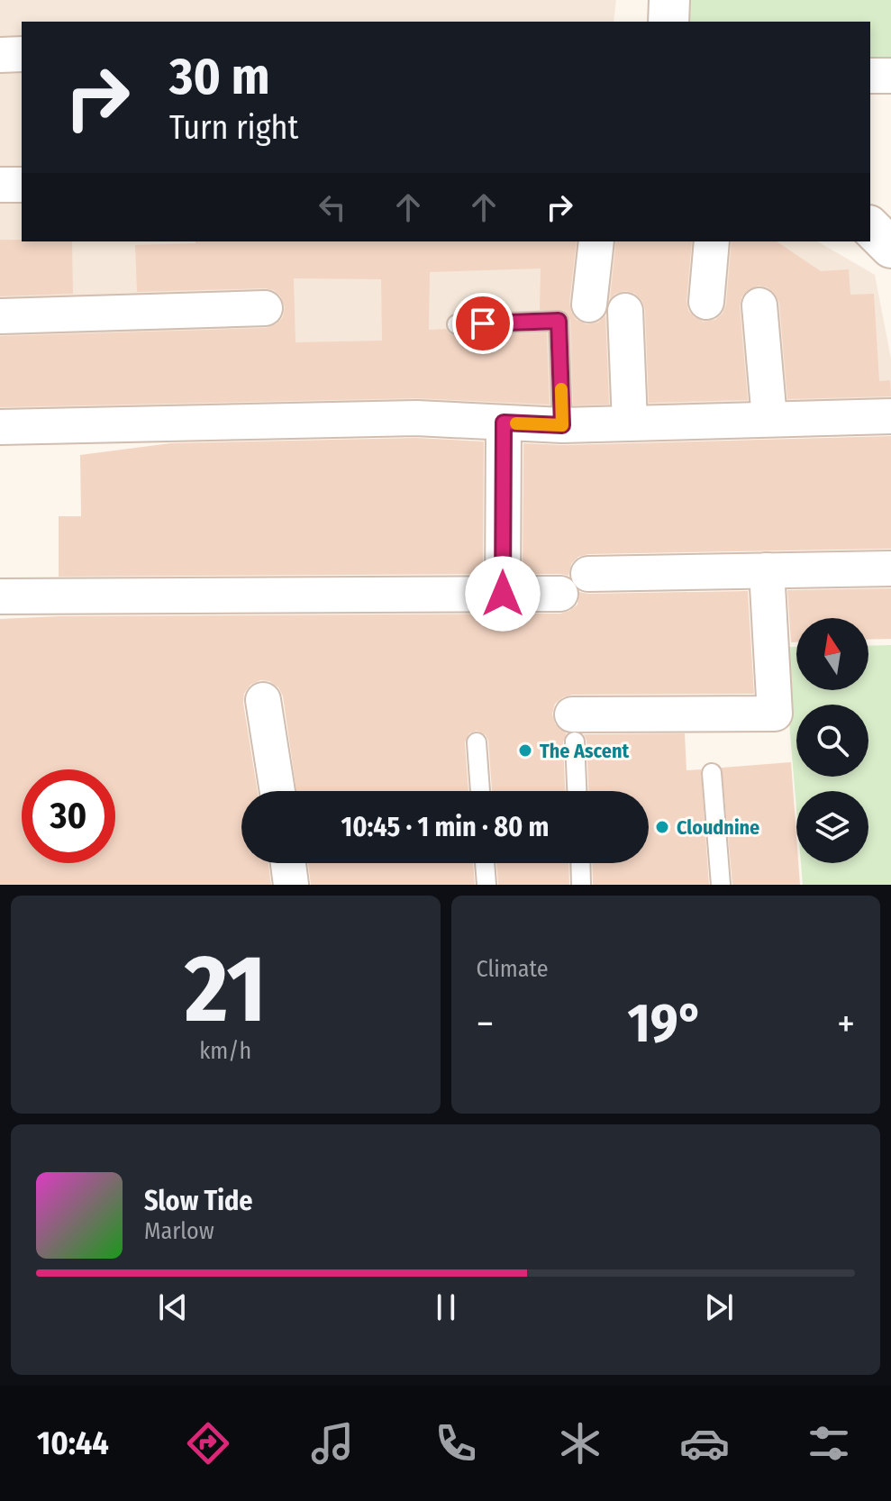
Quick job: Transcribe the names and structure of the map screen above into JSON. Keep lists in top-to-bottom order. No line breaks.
{"places":["The Ascent","Cloudnine"],"north":"top","page":{"turn":["30 m","Turn right"],"limit":"30","trip":"10:45 · 1 min · 80 m","tile":[["21","km/h"],"Climate"],"heat":["−","19°","+"],"song":["Slow Tide","Marlow"],"tabs":"10:44"}}
